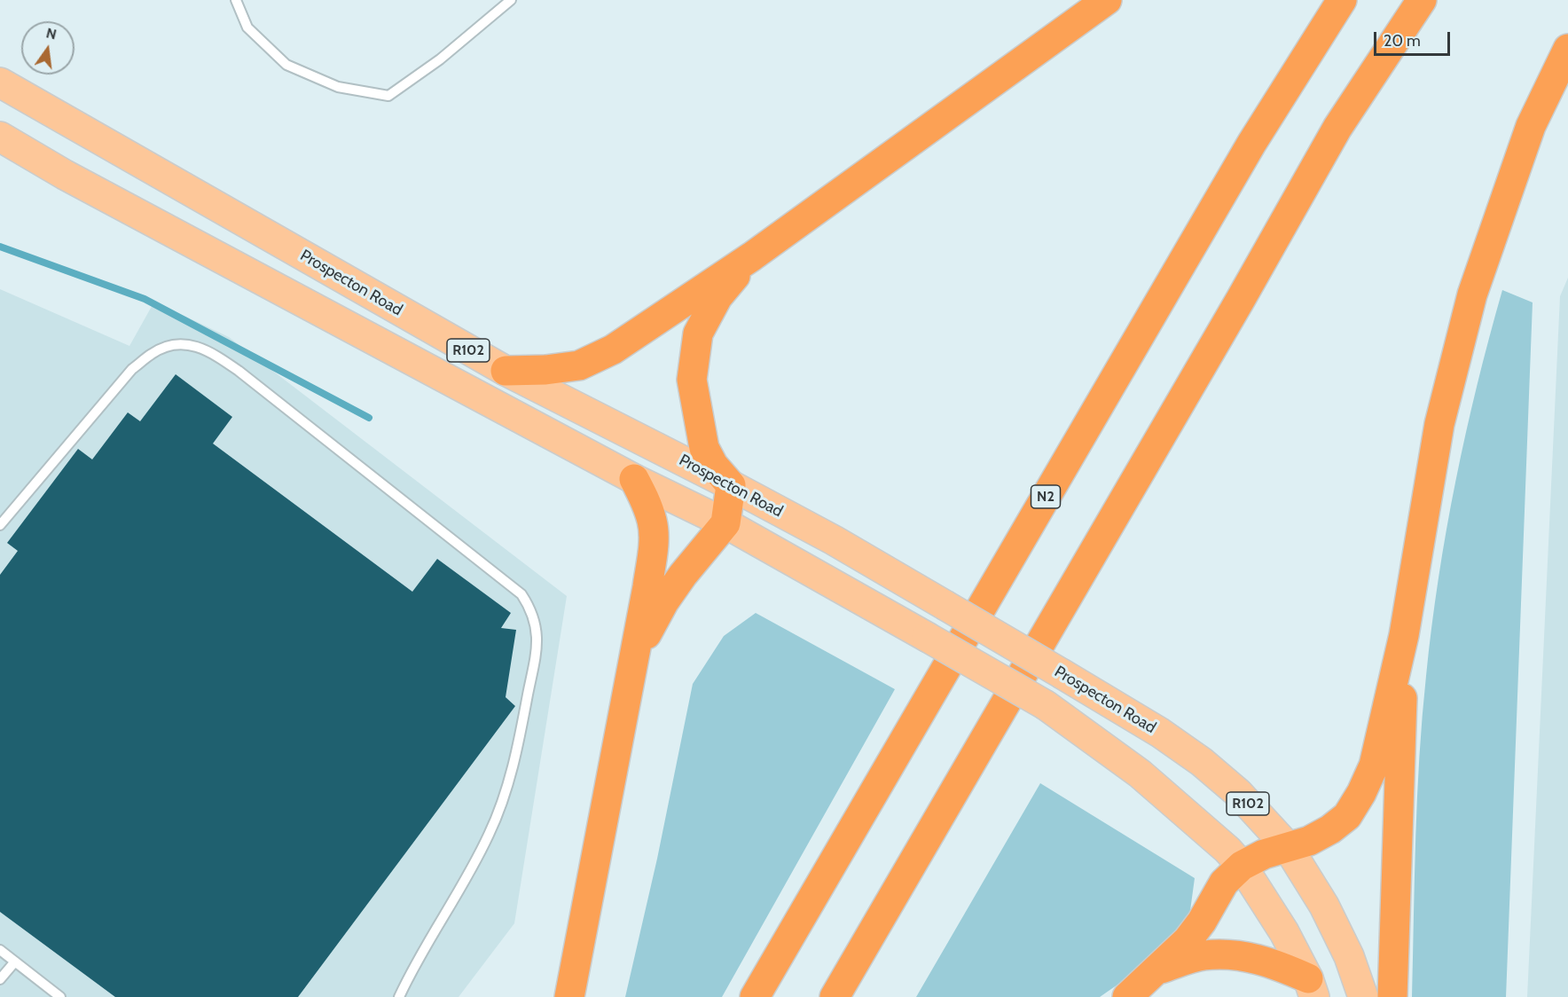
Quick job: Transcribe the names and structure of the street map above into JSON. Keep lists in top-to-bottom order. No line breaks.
{"streets":{"highway":["N2"],"main road":["Prospecton Road","R102"]},"scale_bar":"20 m","north":"top"}
